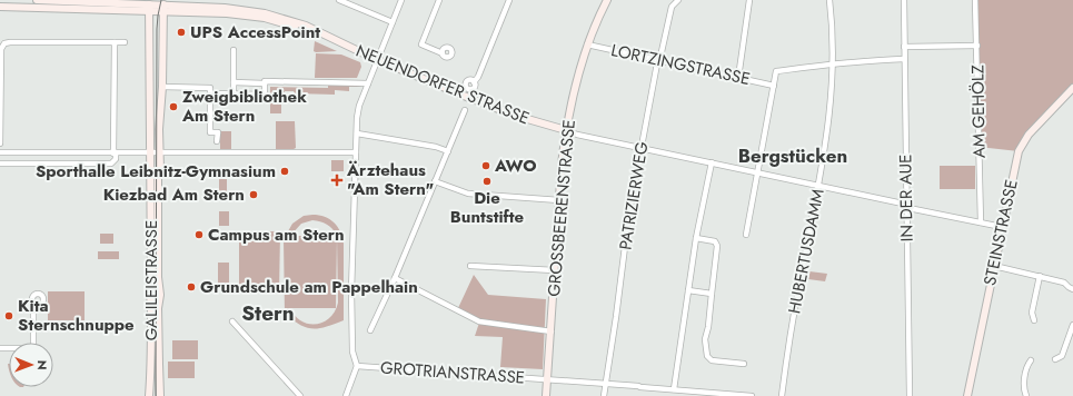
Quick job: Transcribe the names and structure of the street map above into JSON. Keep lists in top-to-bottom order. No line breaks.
{"streets":{"street":["LORTZINGSTRASSE","NEUENDORFER STRASSE","AM GEHÖLZ","PATRIZIERWEG","IN DER AUE","GROSSBEERENSTRASSE","STEINSTRASSE","HUBERTUSDAMM","GALILEISTRASSE","GROTRIANSTRASSE"]},"crossings":[["LORTZINGSTRASSE","PATRIZIERWEG"],["LORTZINGSTRASSE","GROSSBEERENSTRASSE"],["NEUENDORFER STRASSE","GROSSBEERENSTRASSE"],["NEUENDORFER STRASSE","GALILEISTRASSE"],["PATRIZIERWEG","GROTRIANSTRASSE"],["GROSSBEERENSTRASSE","GROTRIANSTRASSE"]],"districts":["Bergstücken","Stern"],"places":{"other":["UPS AccessPoint","Zweigbibliothek Am Stern","AWO","Sporthalle Leibnitz-Gymnasium","Die Buntstifte","Kiezbad Am Stern","Campus am Stern","Grundschule am Pappelhain","Kita Sternschnuppe"],"health":["Ärztehaus \"Am Stern\""]},"north":"right"}
